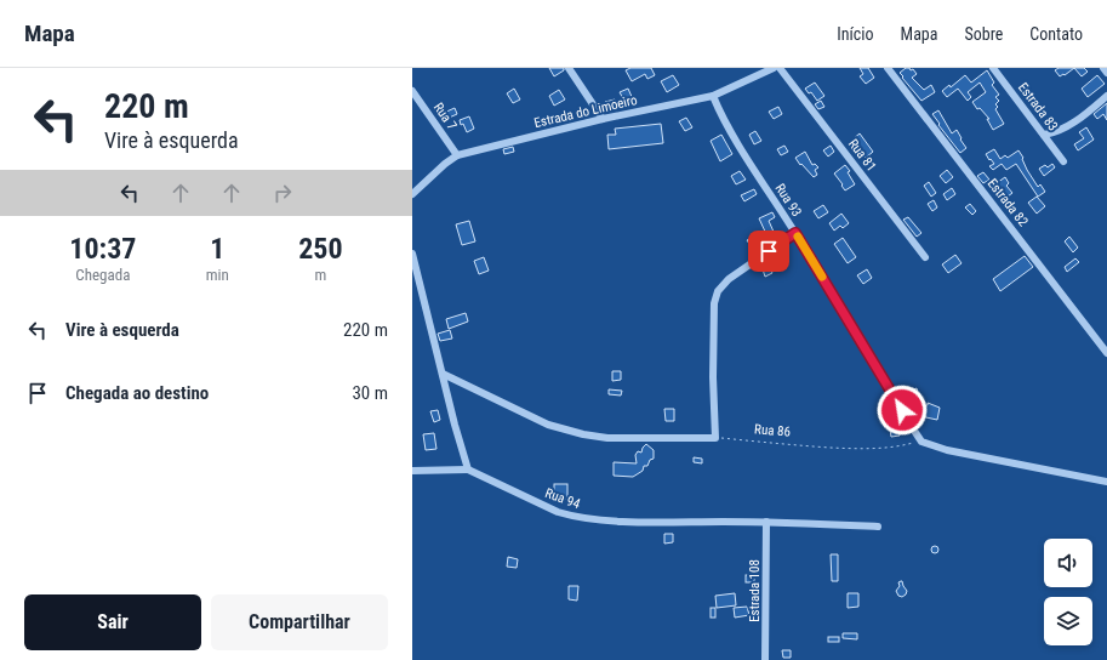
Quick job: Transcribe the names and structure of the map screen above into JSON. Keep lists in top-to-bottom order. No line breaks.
{"streets":{"street":["Estrada 83","Estrada do Limoeiro","Rua 7","Rua 81","Rua 93","Estrada 82","Rua 94","Estrada 108"],"path":["Rua 86"]},"crossings":[["Estrada do Limoeiro","Rua 7"],["Estrada do Limoeiro","Rua 93"],["Rua 93","Rua 86"],["Rua 94","Estrada 108"]],"page":{"header":"Mapa","nav":["Início","Mapa","Sobre","Contato"],"turn":["220 m","Vire à esquerda"],"eta":["10:37","Chegada","1","min","250","m"],"list":[{"name":"Vire à esquerda","value":"220 m"},{"name":"Chegada ao destino","value":"30 m"}],"buttons":["Sair","Compartilhar"]}}
